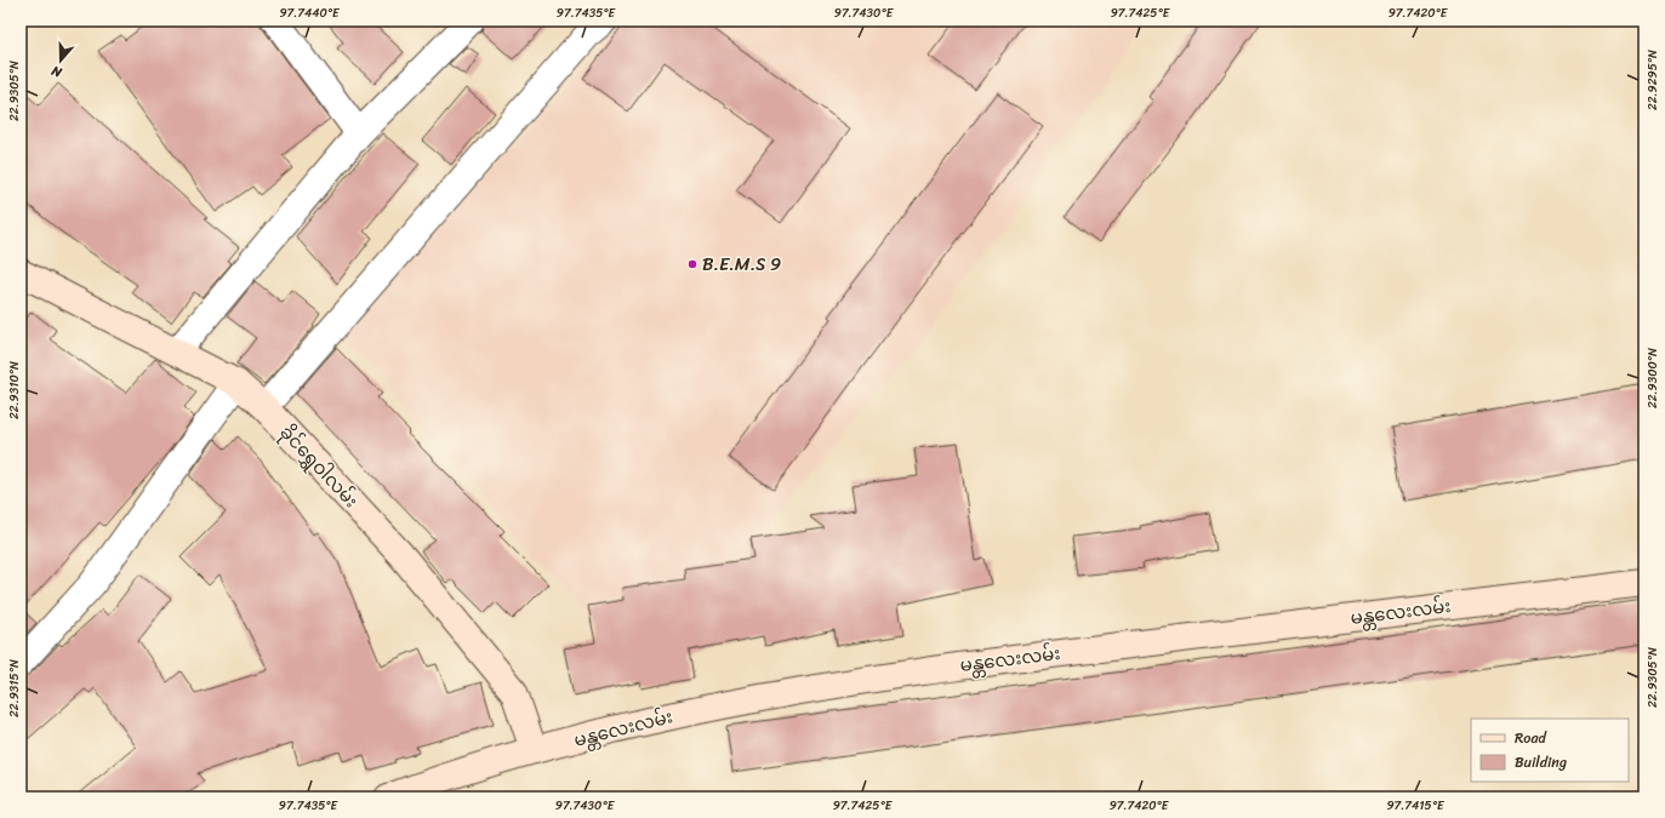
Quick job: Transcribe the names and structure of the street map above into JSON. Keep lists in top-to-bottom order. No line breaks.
{"streets":{"main road":["ခိုင်ရွှေဝါလမ်း","မန္တလေးလမ်း"]},"crossings":[["ခိုင်ရွှေဝါလမ်း","မန္တလေးလမ်း"]],"places":["B.E.M.S 9"],"legend":["Road","Building"],"north":"bottom","coordinates":["97.7440°E","97.7435°E","97.7430°E","97.7425°E","97.7420°E","22.9295°N","22.9305°N","22.9300°N","22.9310°N","22.9315°N","97.7415°E"]}
